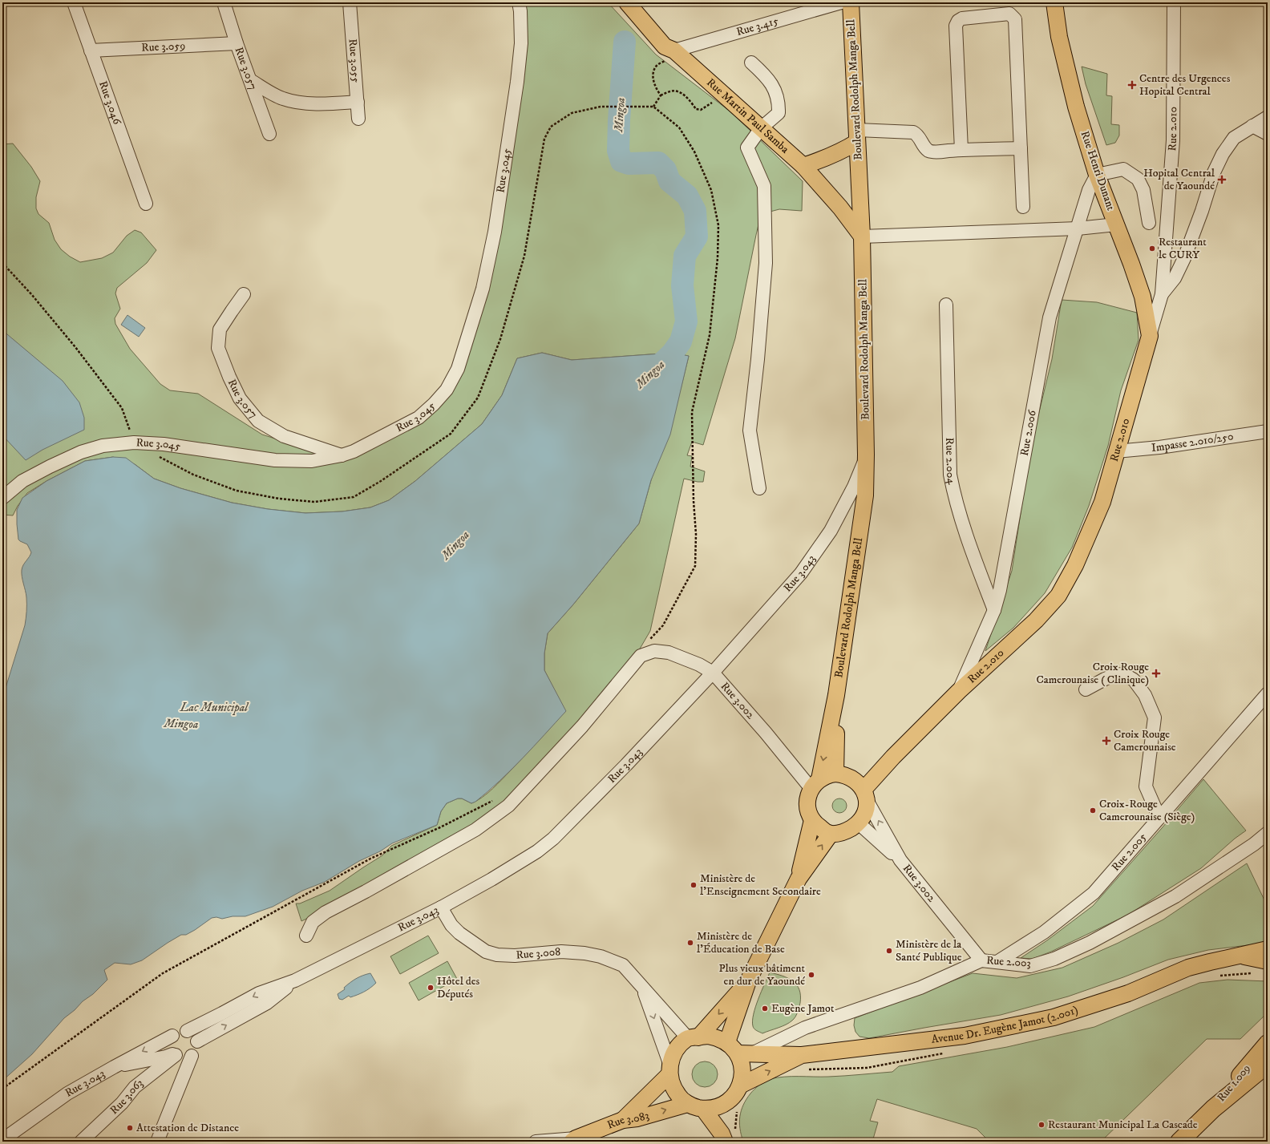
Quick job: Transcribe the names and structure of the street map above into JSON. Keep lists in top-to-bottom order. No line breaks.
{"streets":{"highway":["Rue 1.009"],"main road":["Boulevard Rodolph Manga Bell","Rue Martin Paul Samba","Rue 2.010","Rue Henri Dunant","Avenue Dr. Eugène Jamot (2.001)","Rue 3.083"],"street":["Rue 3.415","Rue 3.059","Rue 3.055","Rue 3.057","Rue 3.046","Rue 3.045","Rue 2.006","Impasse 2.010/250","Rue 2.004","Rue 3.043","Rue 3.002","Rue 2.005","Rue 3.008","Rue 2.003","Rue 3.063"]},"crossings":[["Rue 3.415","Rue Martin Paul Samba"],["Rue 3.059","Rue 3.057"],["Rue 3.059","Rue 3.046"],["Rue 3.057","Rue 3.045"],["Boulevard Rodolph Manga Bell","Rue Martin Paul Samba"],["Boulevard Rodolph Manga Bell","Rue 3.043"],["Rue 2.010","Rue Henri Dunant"],["Rue 2.010","Rue 2.006"],["Rue 2.010","Impasse 2.010/250"],["Rue 2.010","Rue 3.002"],["Rue Henri Dunant","Rue 2.006"],["Rue 2.006","Rue 2.004"],["Rue 3.043","Rue 3.002"],["Rue 3.043","Rue 3.008"],["Rue 3.043","Rue 3.063"],["Rue 3.002","Rue 2.003"],["Rue 2.005","Rue 2.003"],["Rue 3.008","Rue 2.003"],["Rue 3.008","Avenue Dr. Eugène Jamot (2.001)"],["Rue 3.008","Rue 3.083"],["Rue 2.003","Avenue Dr. Eugène Jamot (2.001)"],["Rue 2.003","Rue 3.083"],["Avenue Dr. Eugène Jamot (2.001)","Rue 3.083"]],"one_way":["Rue 3.083"],"water":["Mingoa","Lac Municipal"],"places":{"health":["Centre des Urgences Hopital Central","Hopital Central de Yaoundé","Croix Rouge Camerounaise ( Clinique)","Croix Rouge Camerounaise"],"other":["Restaurant le CURY","Croix-Rouge Camerounaise (Siège)","Ministère de l'Enseignement Secondaire","Ministère de l'Éducation de Base","Ministère de la Santé Publique","Plus vieux bâtiment en dur de Yaoundé","Hôtel des Députés","Eugène Jamot","Restaurant Municipal La Cascade","Attestation de Distance"]}}
